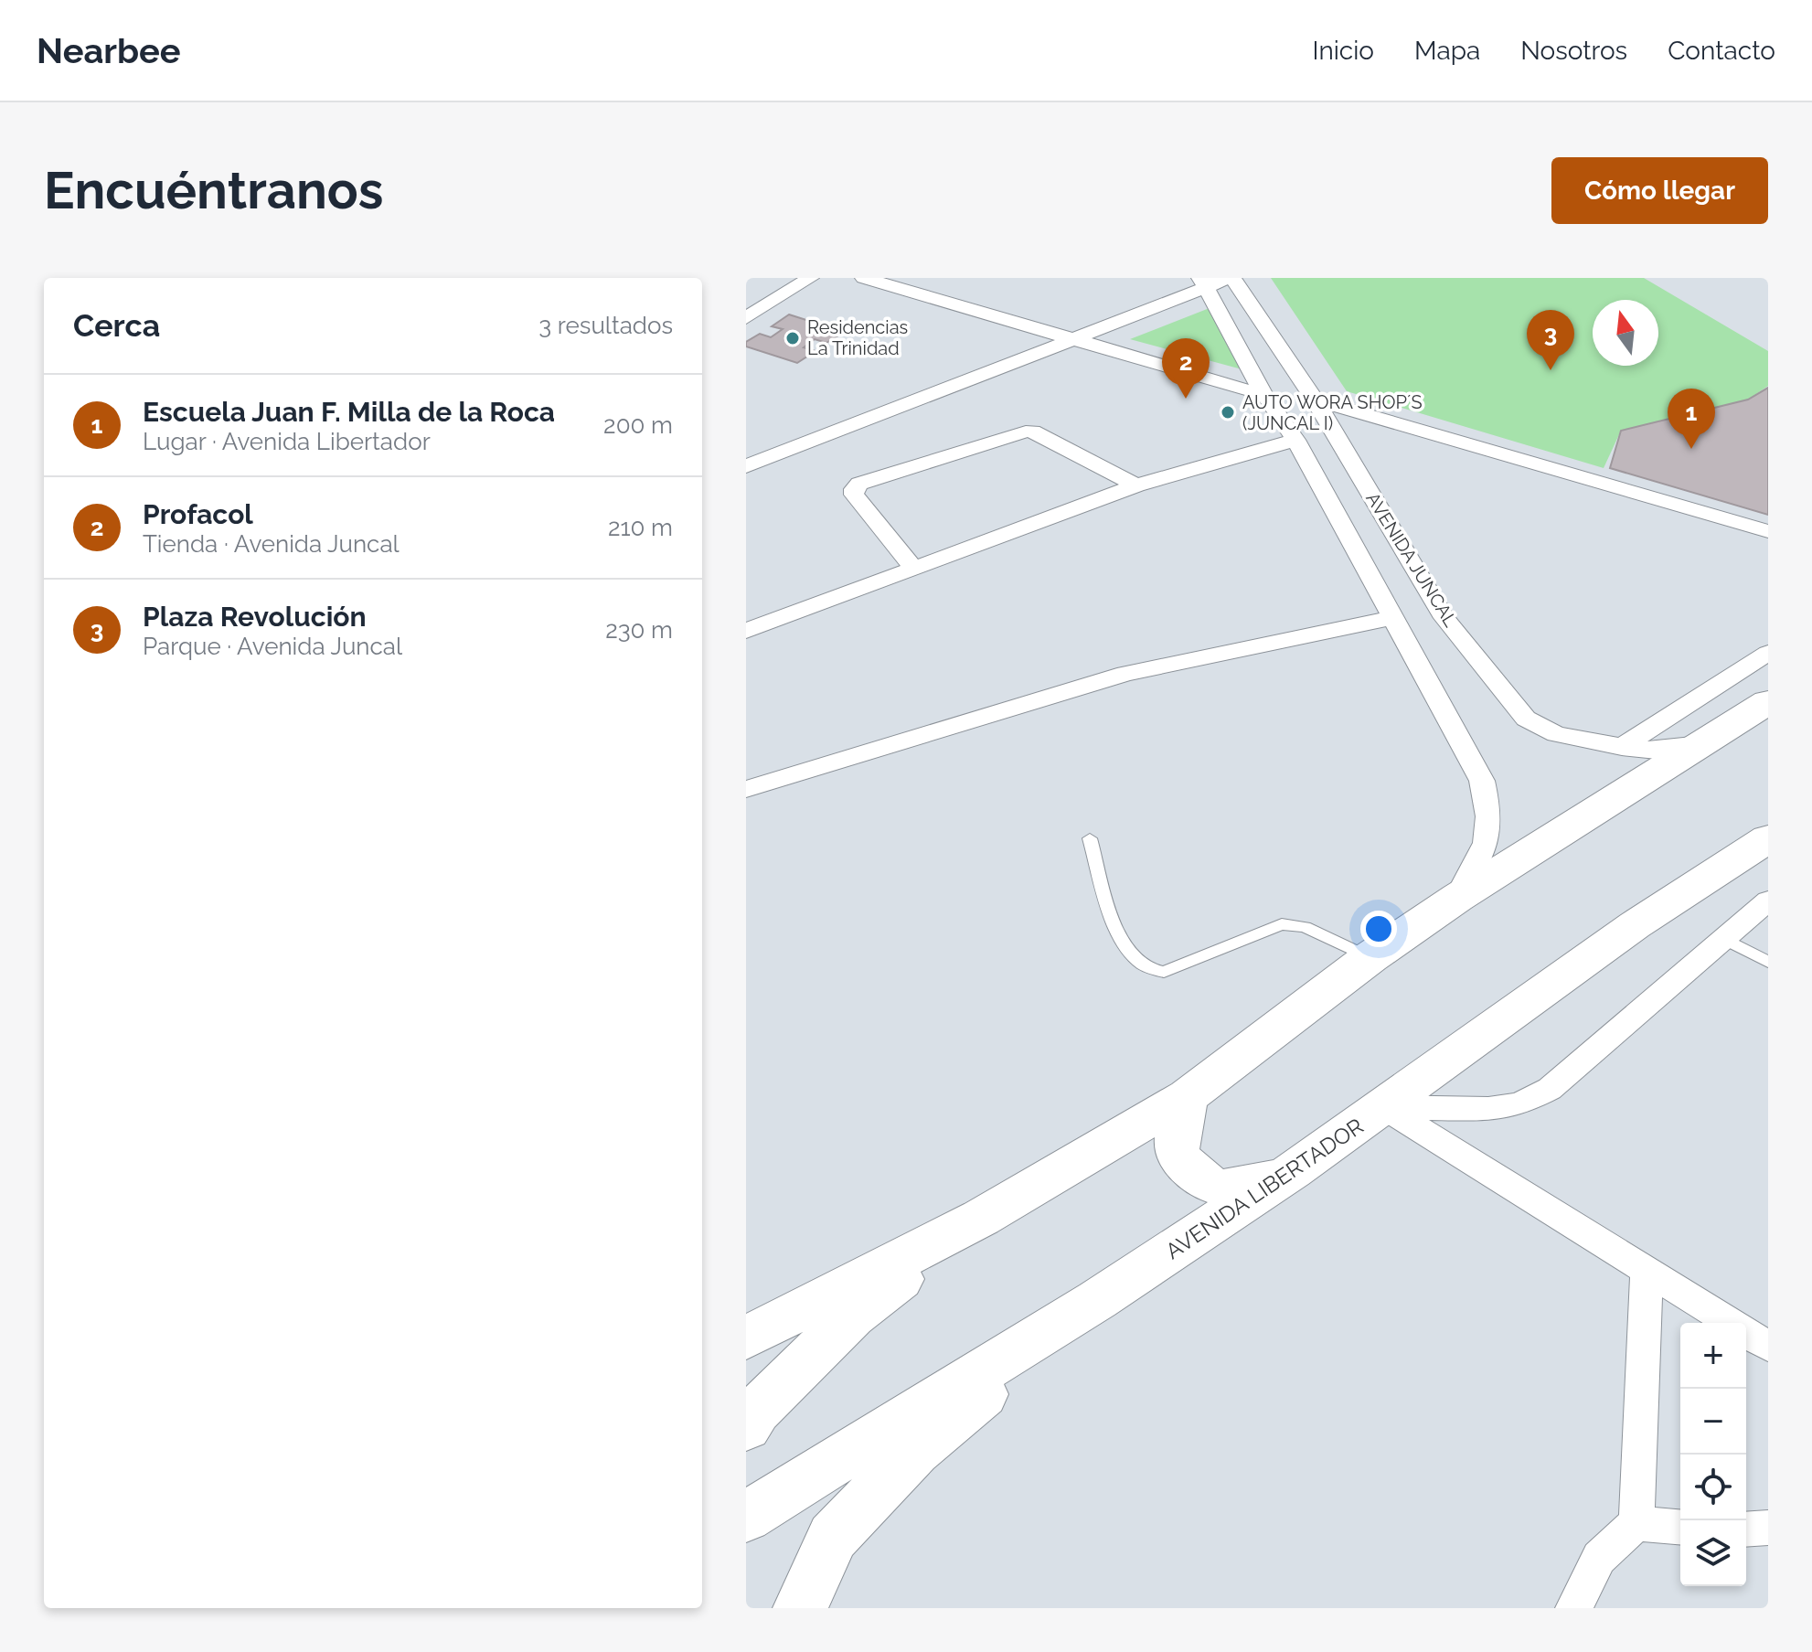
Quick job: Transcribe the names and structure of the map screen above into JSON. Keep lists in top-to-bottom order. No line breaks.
{"streets":{"highway":["AVENIDA LIBERTADOR"],"street":["AVENIDA JUNCAL"]},"places":["Residencias La Trinidad","AUTO WORA SHOP´S (JUNCAL I)"],"north":"top","page":{"header":"Nearbee","nav":["Inicio","Mapa","Nosotros","Contacto"],"buttons":"Cómo llegar","title":"Encuéntranos","heading":["Cerca","3 resultados"],"pins":["3","2","1"],"list":[{"mark":"1","name":"Escuela Juan F. Milla de la Roca","note":"Lugar · Avenida Libertador","value":"200 m"},{"mark":"2","name":"Profacol","note":"Tienda · Avenida Juncal","value":"210 m"},{"mark":"3","name":"Plaza Revolución","note":"Parque · Avenida Juncal","value":"230 m"}],"map_buttons":["+","−"]}}
